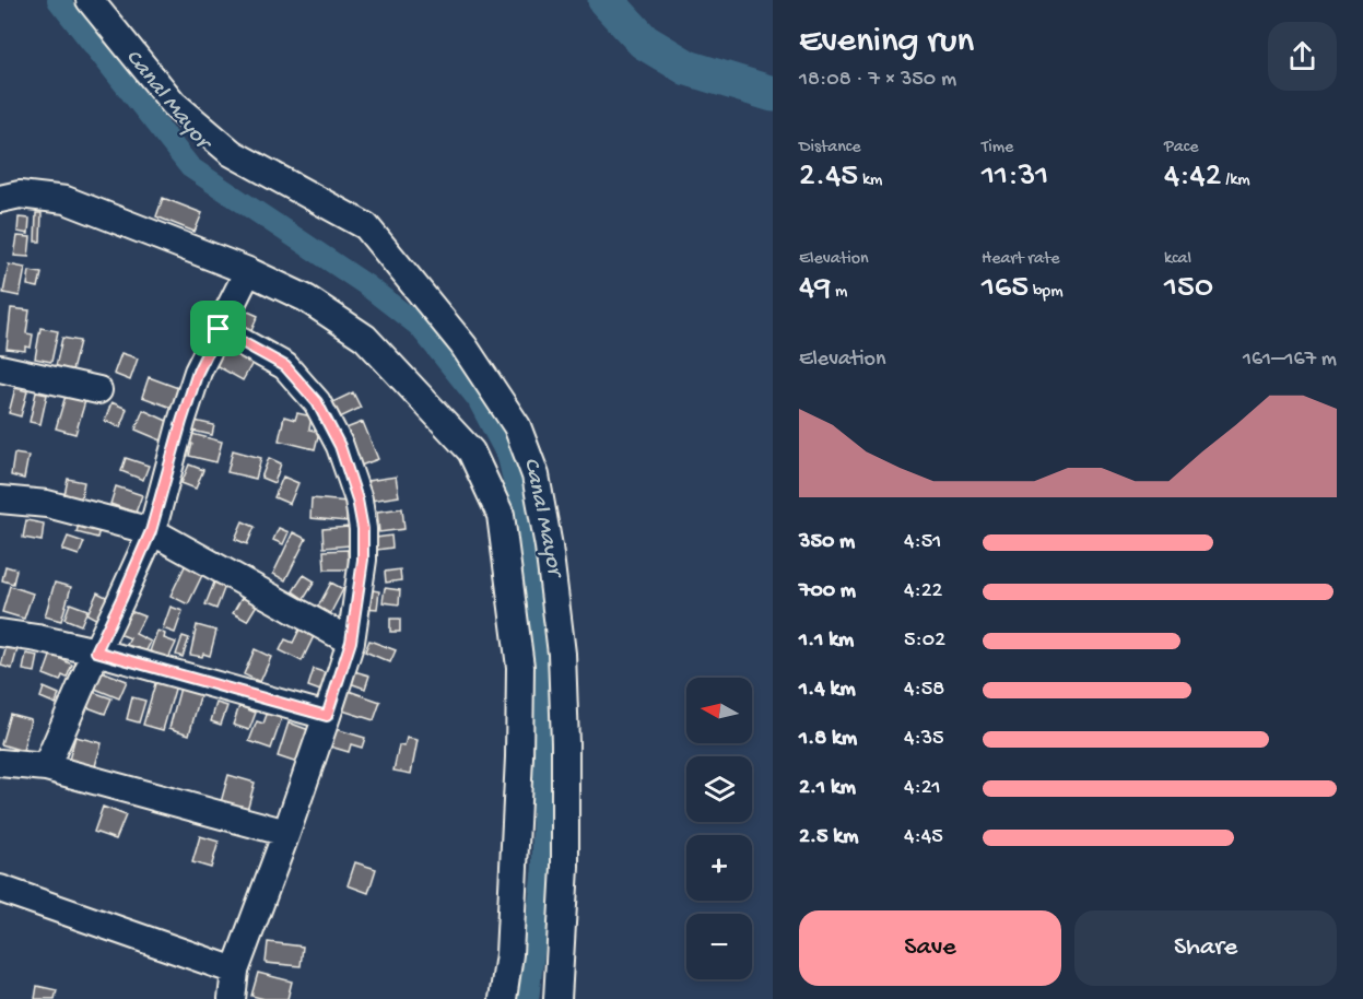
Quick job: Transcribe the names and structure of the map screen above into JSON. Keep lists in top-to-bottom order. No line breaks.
{"water":["Canal Mayor"],"north":"left","page":{"heading":["Evening run","18:08 · 7 × 350 m"],"stats":[["Distance","2.45 km"],["Time","11:31"],["Pace","4:42 /km"],["Elevation","49 m"],["Heart rate","165 bpm"],["kcal","150"]],"chart":["Elevation","161–167 m"],"list":[{"name":"350 m","note":"4:51"},{"name":"700 m","note":"4:22"},{"name":"1.1 km","note":"5:02"},{"name":"1.4 km","note":"4:58"},{"name":"1.8 km","note":"4:35"},{"name":"2.1 km","note":"4:21"},{"name":"2.5 km","note":"4:45"}],"map_buttons":["+","−"],"buttons":["Save","Share"]}}
